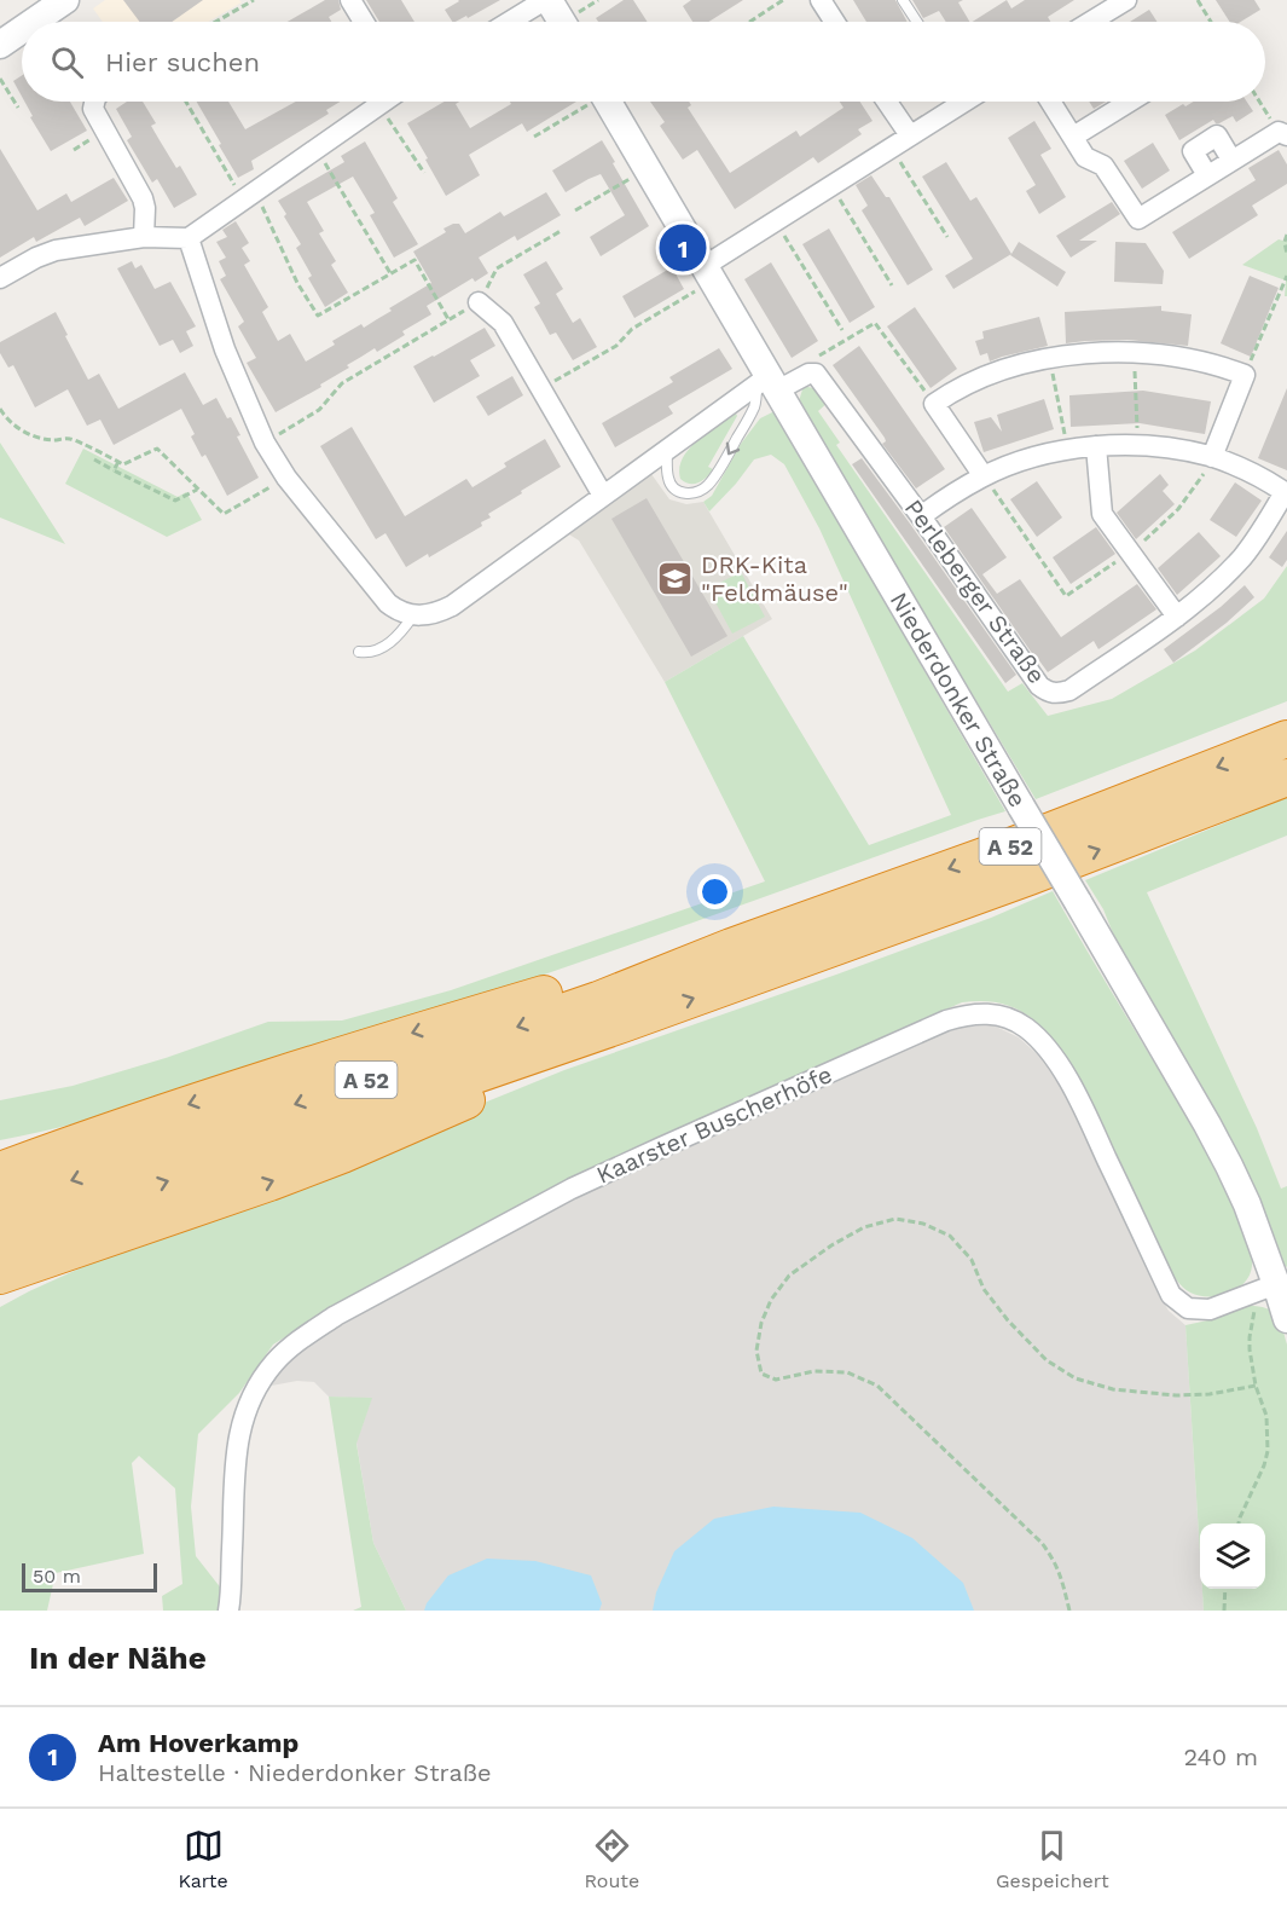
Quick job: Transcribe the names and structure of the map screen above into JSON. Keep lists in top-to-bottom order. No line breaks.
{"streets":{"highway":["A 52"],"street":["Perleberger Straße","Niederdonker Straße","Kaarster Buscherhöfe"]},"crossings":[["Niederdonker Straße","Kaarster Buscherhöfe"]],"places":{"school or university":["DRK-Kita \"Feldmäuse\""]},"scale_bar":"50 m","page":{"search":"Hier suchen","pins":"1","scale":"50 m","heading":"In der Nähe","list":[{"mark":"1","name":"Am Hoverkamp","note":"Haltestelle · Niederdonker Straße","value":"240 m"}],"nav":["Karte","Route","Gespeichert"]}}
